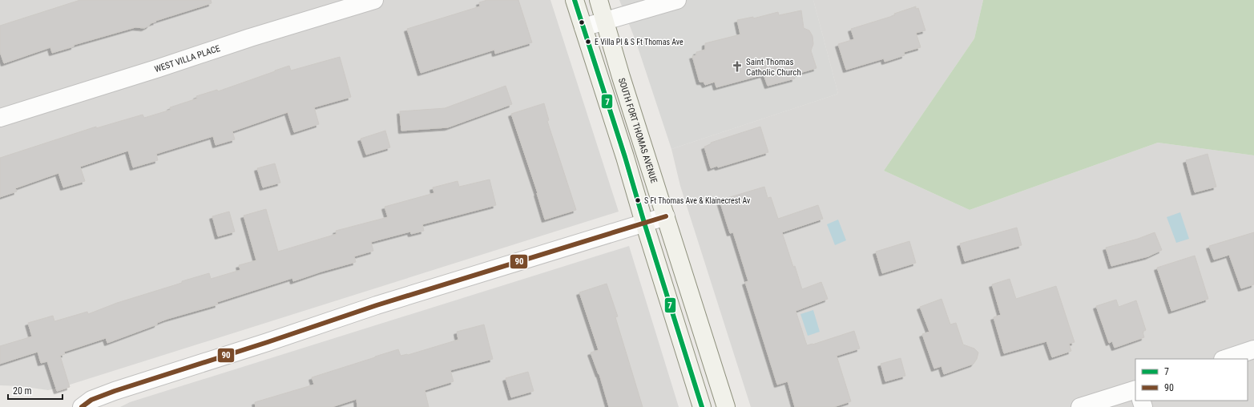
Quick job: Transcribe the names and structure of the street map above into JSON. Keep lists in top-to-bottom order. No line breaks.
{"streets":{"main road":["SOUTH FORT THOMAS AVENUE"],"street":["WEST VILLA PLACE"]},"places":{"other":["E Villa Pl & S Ft Thomas Ave","S Ft Thomas Ave & Klainecrest Av"],"church":["Saint Thomas Catholic Church"]},"lines":["transit line 7","transit line 90"],"legend":["7","90"],"scale_bar":"20 m"}
